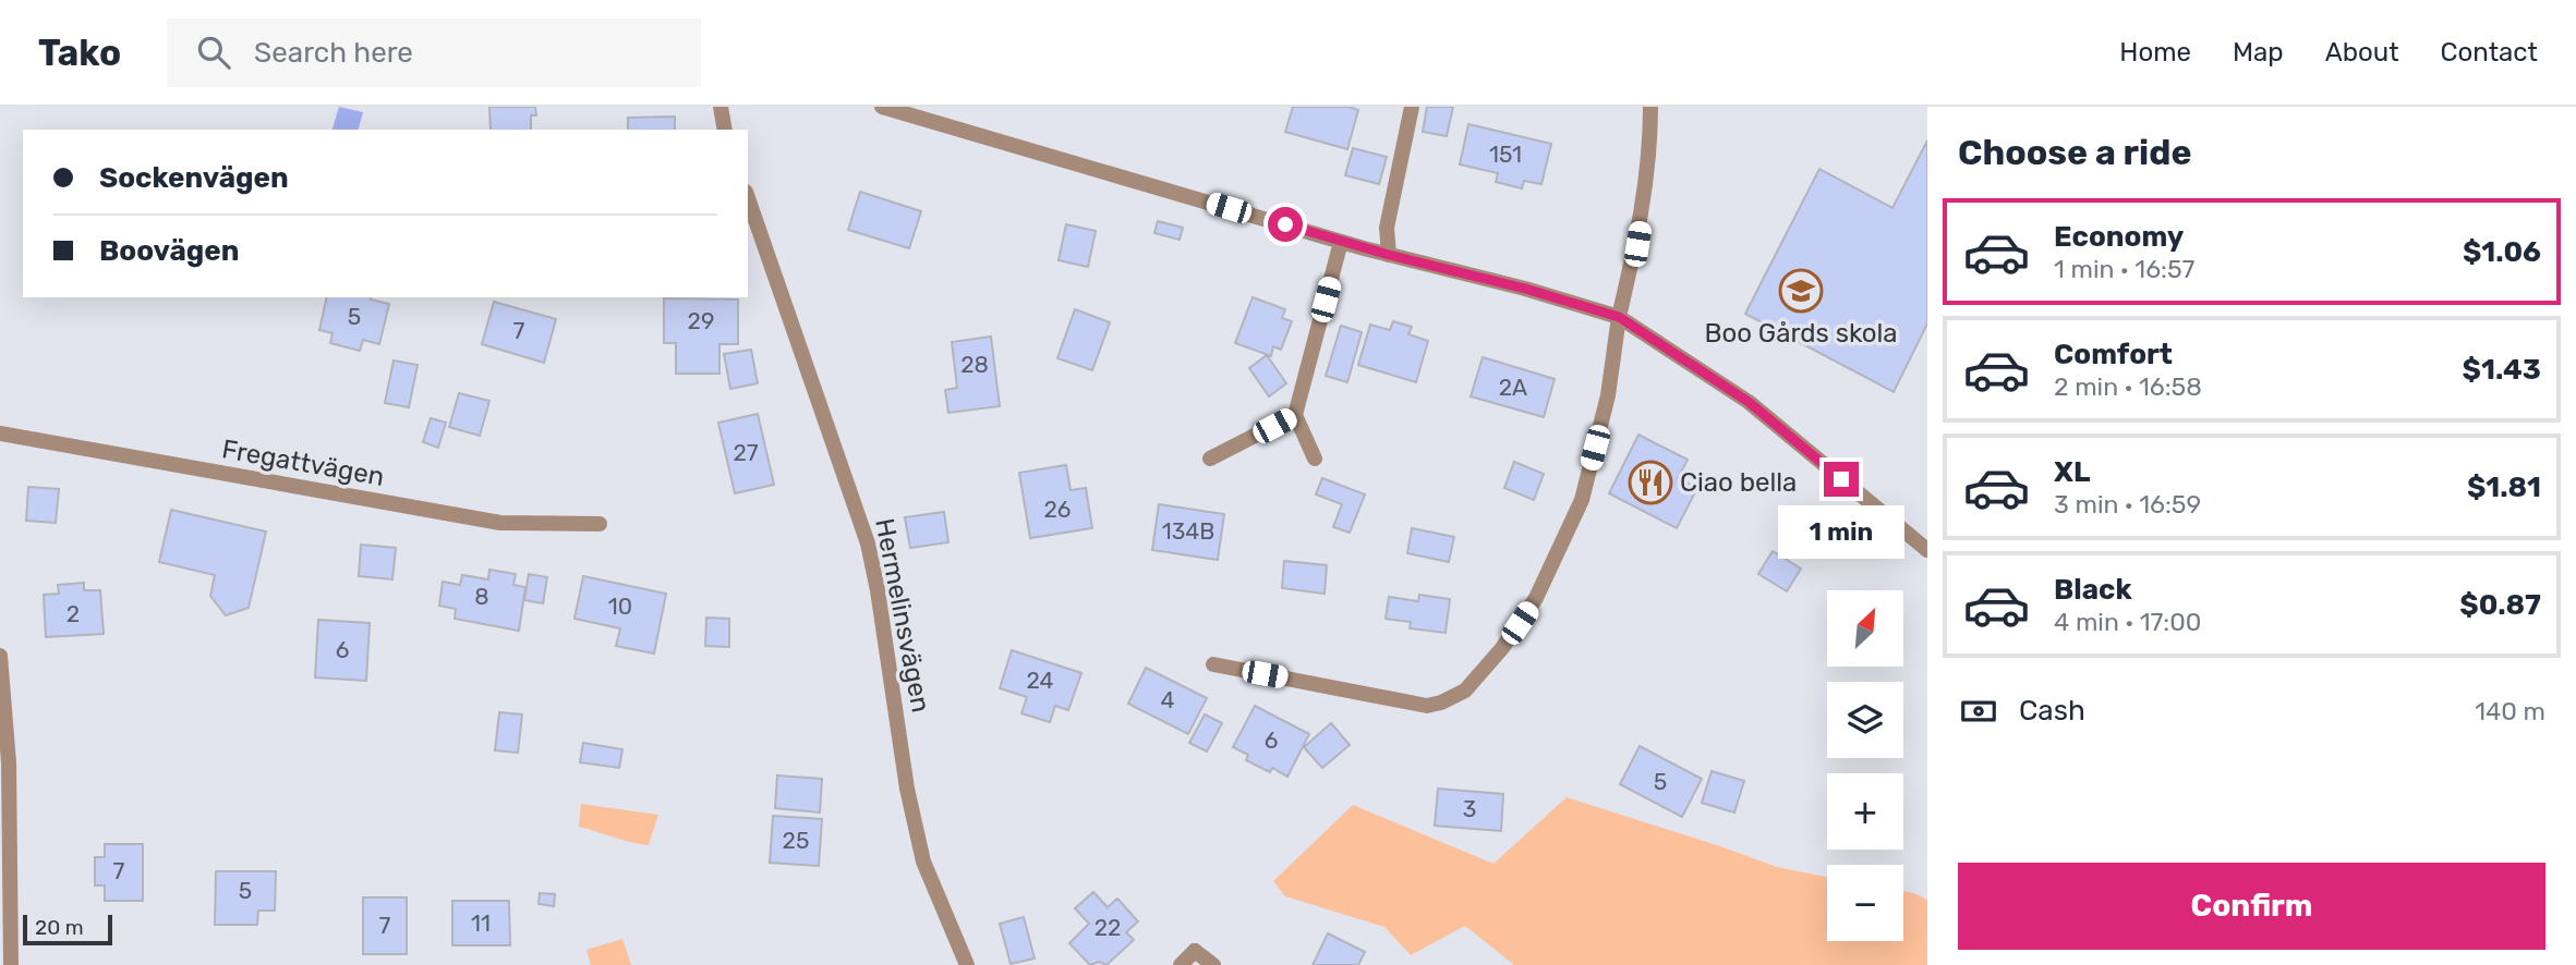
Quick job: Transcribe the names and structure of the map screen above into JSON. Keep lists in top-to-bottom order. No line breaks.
{"streets":{"street":["Fregattvägen","Hermelinsvägen"]},"places":{"school or university":["Boo Gårds skola"],"restaurant":["Ciao bella"]},"house_numbers":["151","5","29","7","28","2A","27","26","134B","8","10","2","6","24","4","6","5","3","25","7","5","11","7","22"],"scale_bar":"20 m","north":"top right","page":{"header":"Tako","search":"Search here","nav":["Home","Map","About","Contact"],"heading":"Choose a ride","banner":["Sockenvägen","Boovägen"],"list":[{"name":"Economy","note":"1 min · 16:57","value":"$1.06"},{"name":"Comfort","note":"2 min · 16:58","value":"$1.43"},{"name":"XL","note":"3 min · 16:59","value":"$1.81"},{"name":"Black","note":"4 min · 17:00","value":"$0.87"}],"bubble":"1 min","map_buttons":["+","−"],"pay":["Cash","140 m"],"buttons":"Confirm","scale":"20 m"}}
